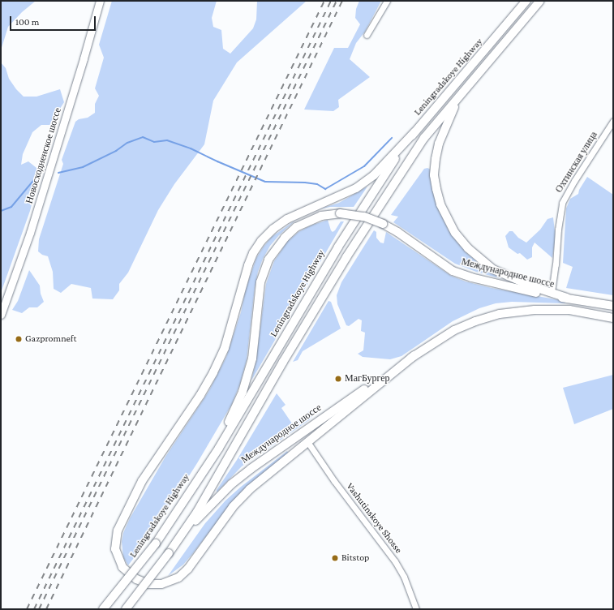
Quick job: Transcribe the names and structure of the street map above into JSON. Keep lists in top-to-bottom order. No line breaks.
{"streets":{"highway":["Leningradskoye Highway","Международное шоссе"],"main road":["Новосходненское шоссе"],"street":["Охтинская улица","Vashutinskoye Shosse"]},"crossings":[["Leningradskoye Highway","Международное шоссе"]],"places":["Gazpromneft","МагБургер","Bitstop"],"scale_bar":"100 m"}
